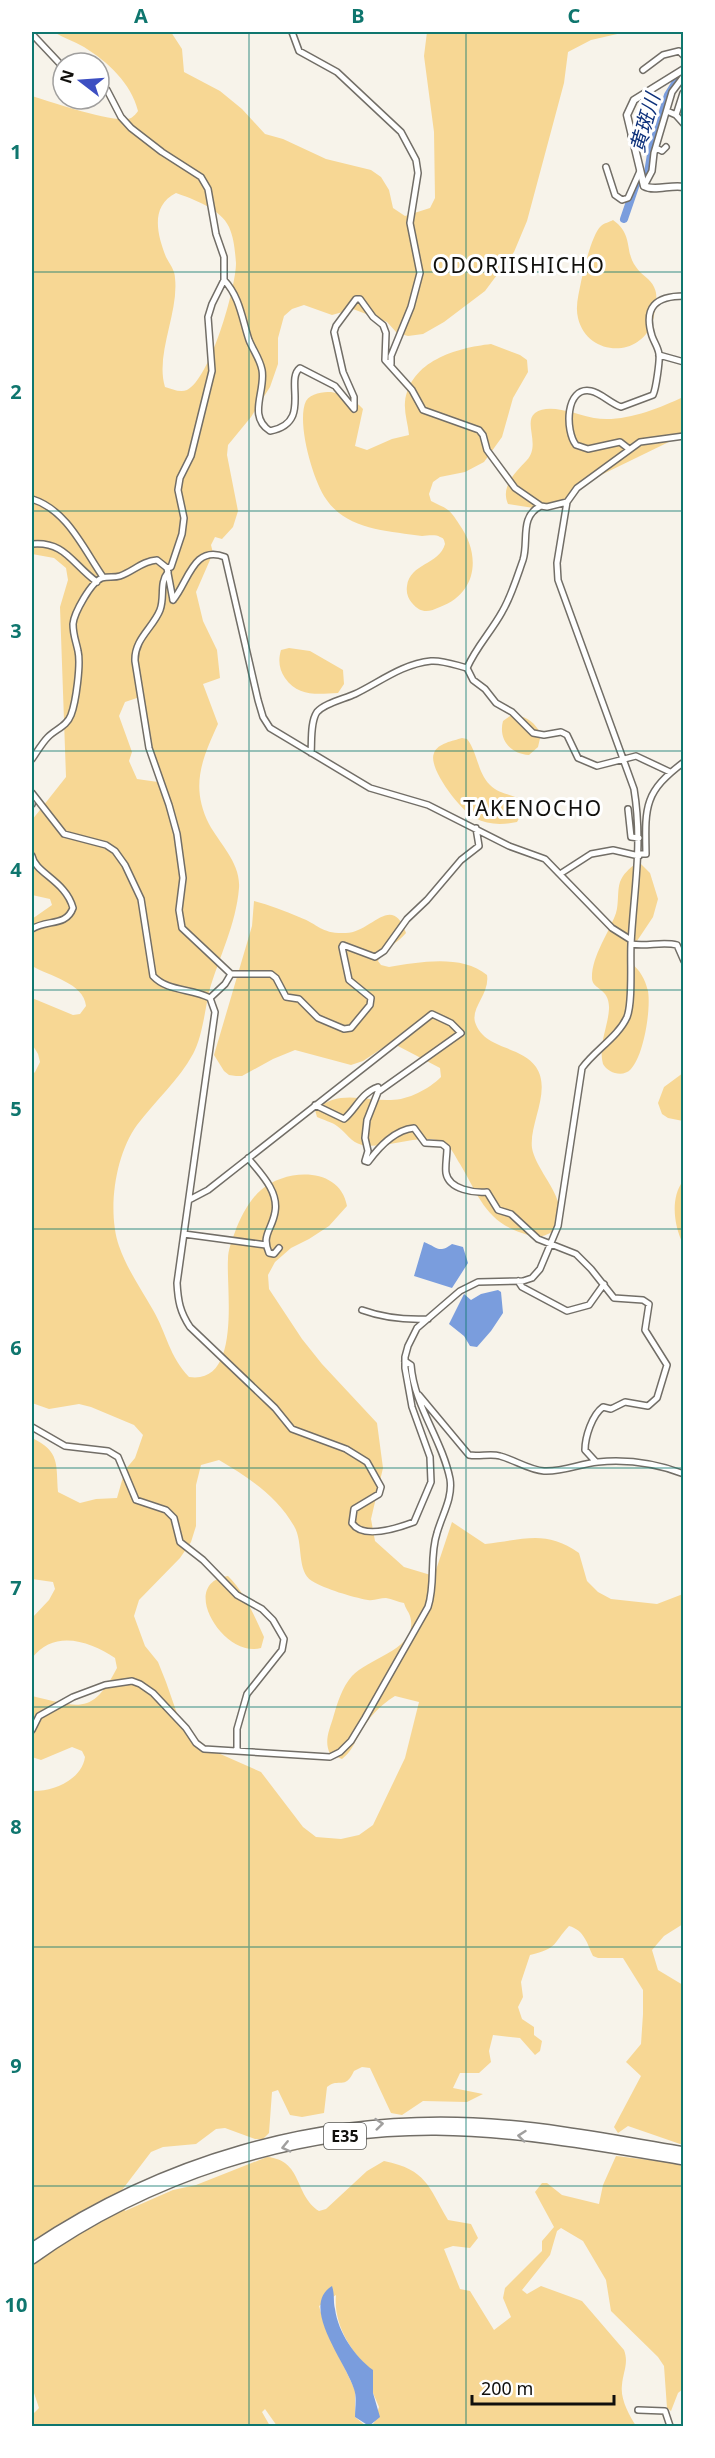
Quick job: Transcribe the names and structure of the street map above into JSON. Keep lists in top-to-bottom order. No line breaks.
{"streets":{"highway":["E35"]},"districts":["ODORIISHICHO","TAKENOCHO"],"water":["黄斑川"],"scale_bar":"200 m","north":"left","grid":{"columns":["A","B","C"],"rows":["1","2","3","4","5","6","7","8","9","10"]}}
